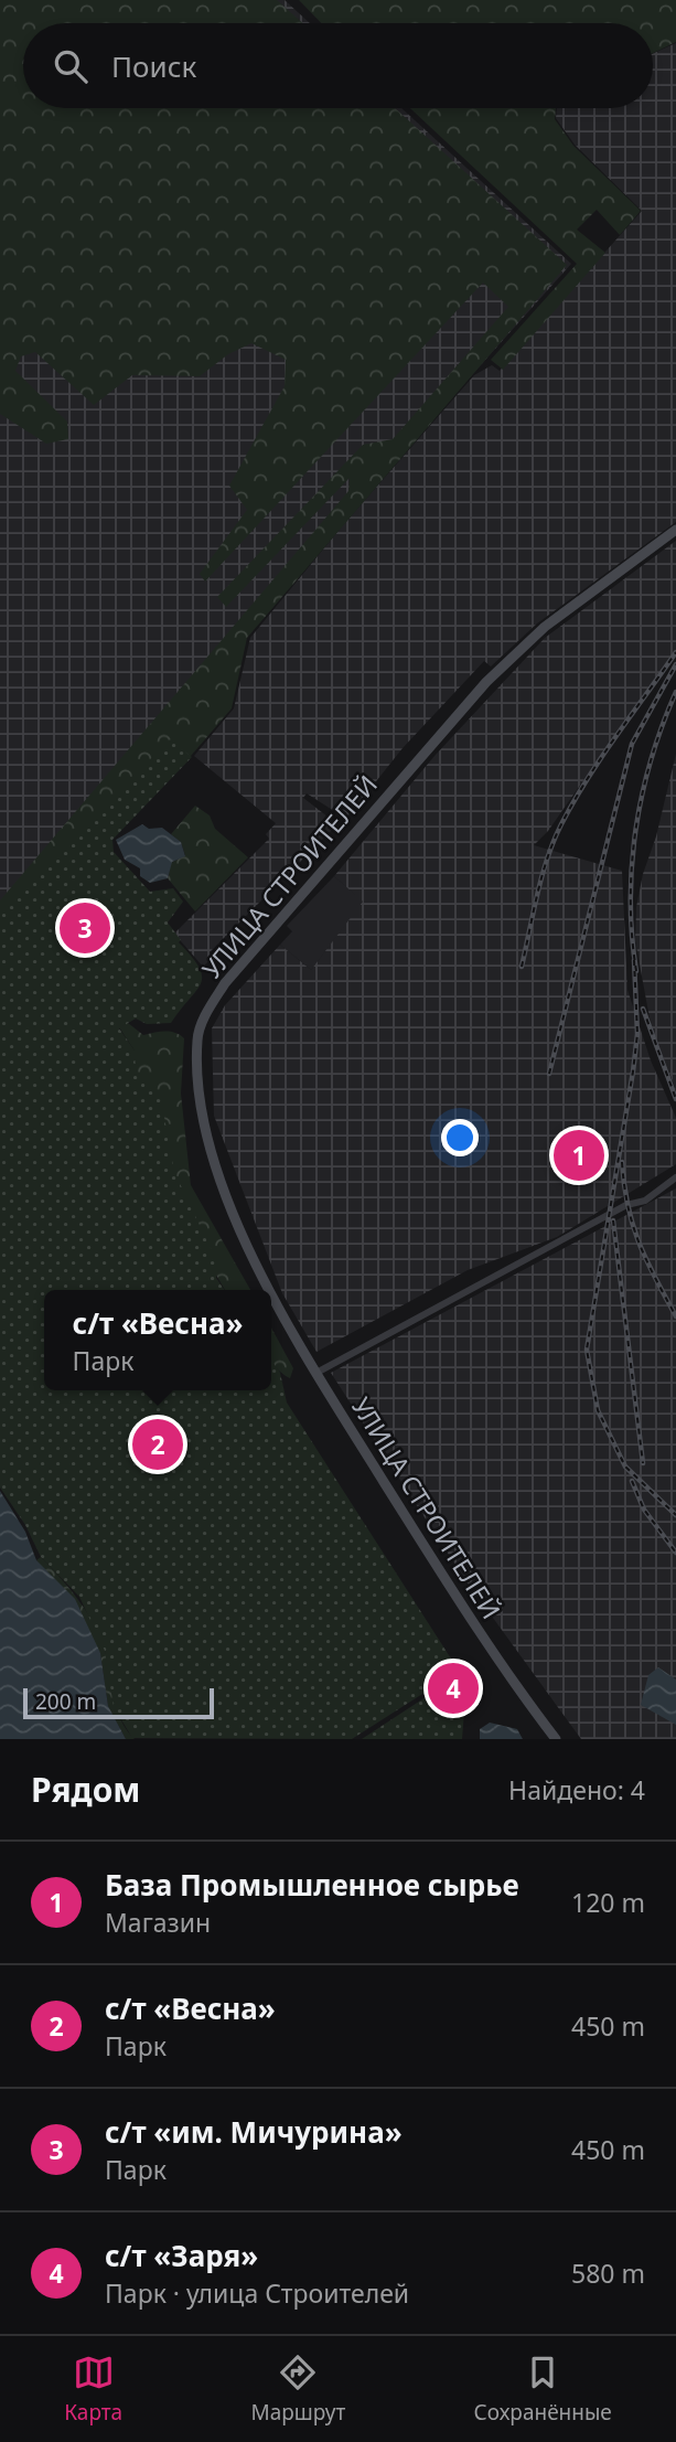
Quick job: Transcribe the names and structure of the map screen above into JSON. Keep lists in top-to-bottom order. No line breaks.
{"streets":{"main road":["УЛИЦА СТРОИТЕЛЕЙ"]},"scale_bar":"200 m","page":{"search":"Поиск","pins":["3","1","2","4"],"popup":["с/т «Весна»","Парк"],"scale":"200 m","heading":["Рядом","Найдено: 4"],"list":[{"mark":"1","name":"База Промышленное сырье","note":"Магазин","value":"120 m"},{"mark":"2","name":"с/т «Весна»","note":"Парк","value":"450 m"},{"mark":"3","name":"с/т «им. Мичурина»","note":"Парк","value":"450 m"},{"mark":"4","name":"с/т «Заря»","note":"Парк · улица Строителей","value":"580 m"}],"nav":["Карта","Маршрут","Сохранённые"]}}
